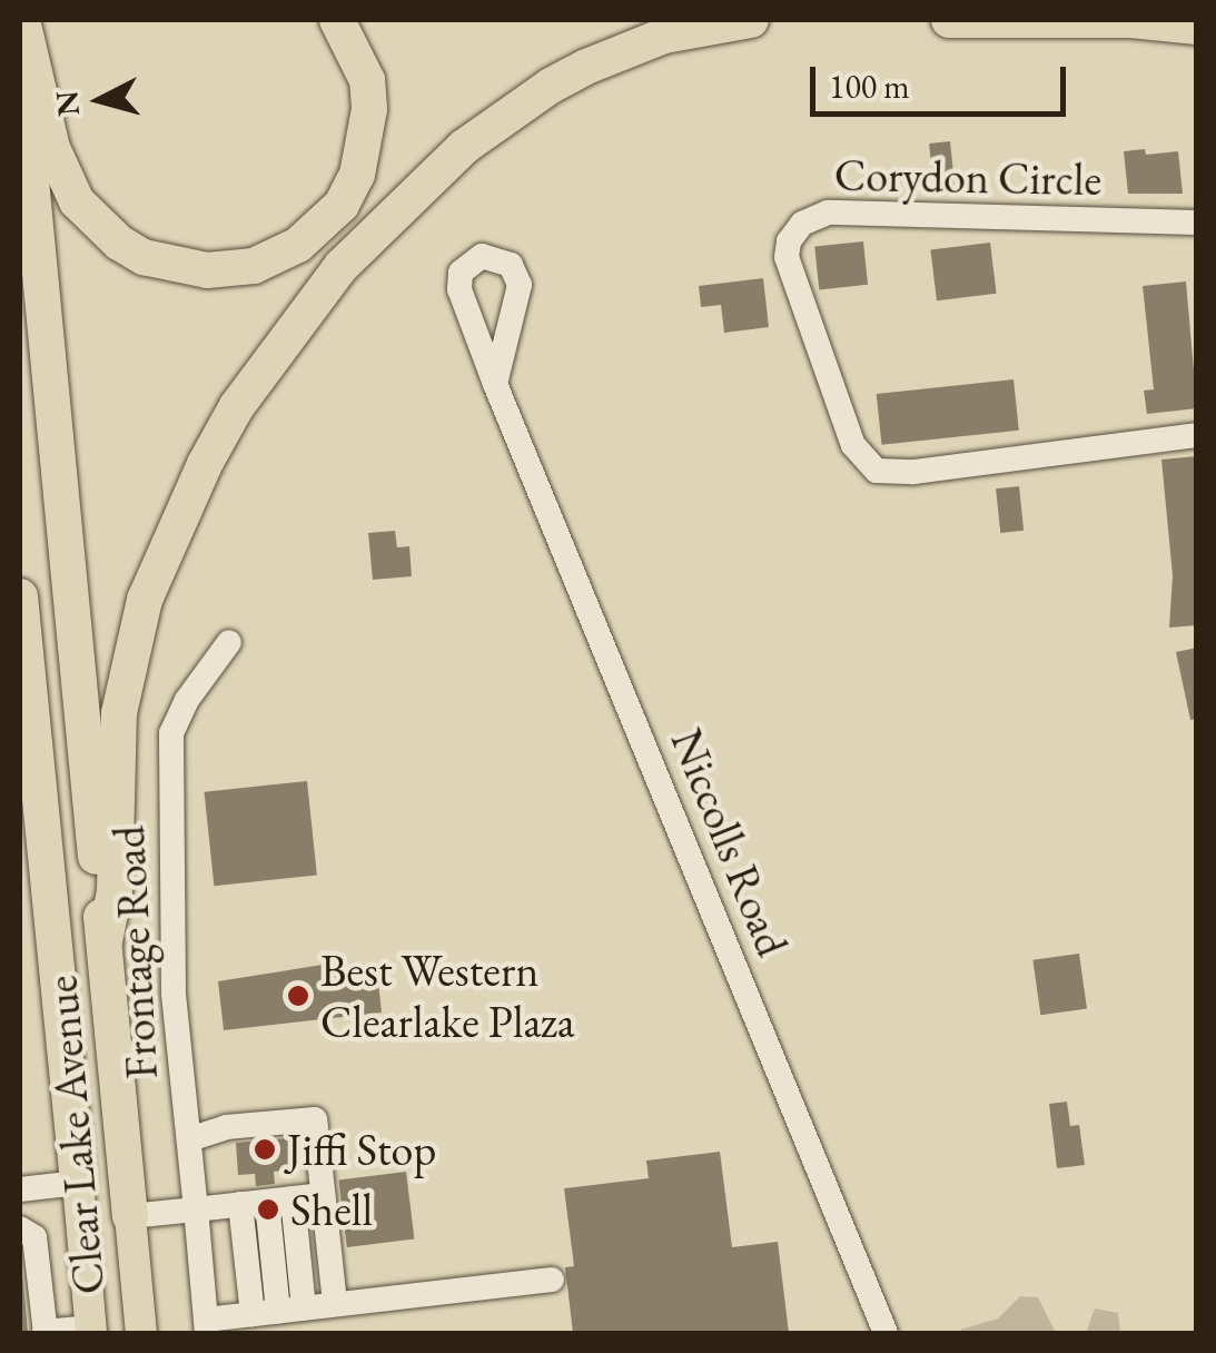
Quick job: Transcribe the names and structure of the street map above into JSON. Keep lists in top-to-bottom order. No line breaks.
{"streets":{"highway":["Clear Lake Avenue"],"street":["Corydon Circle","Niccolls Road","Frontage Road"]},"places":["Best Western Clearlake Plaza","Jiffi Stop","Shell"],"scale_bar":"100 m","north":"left"}
